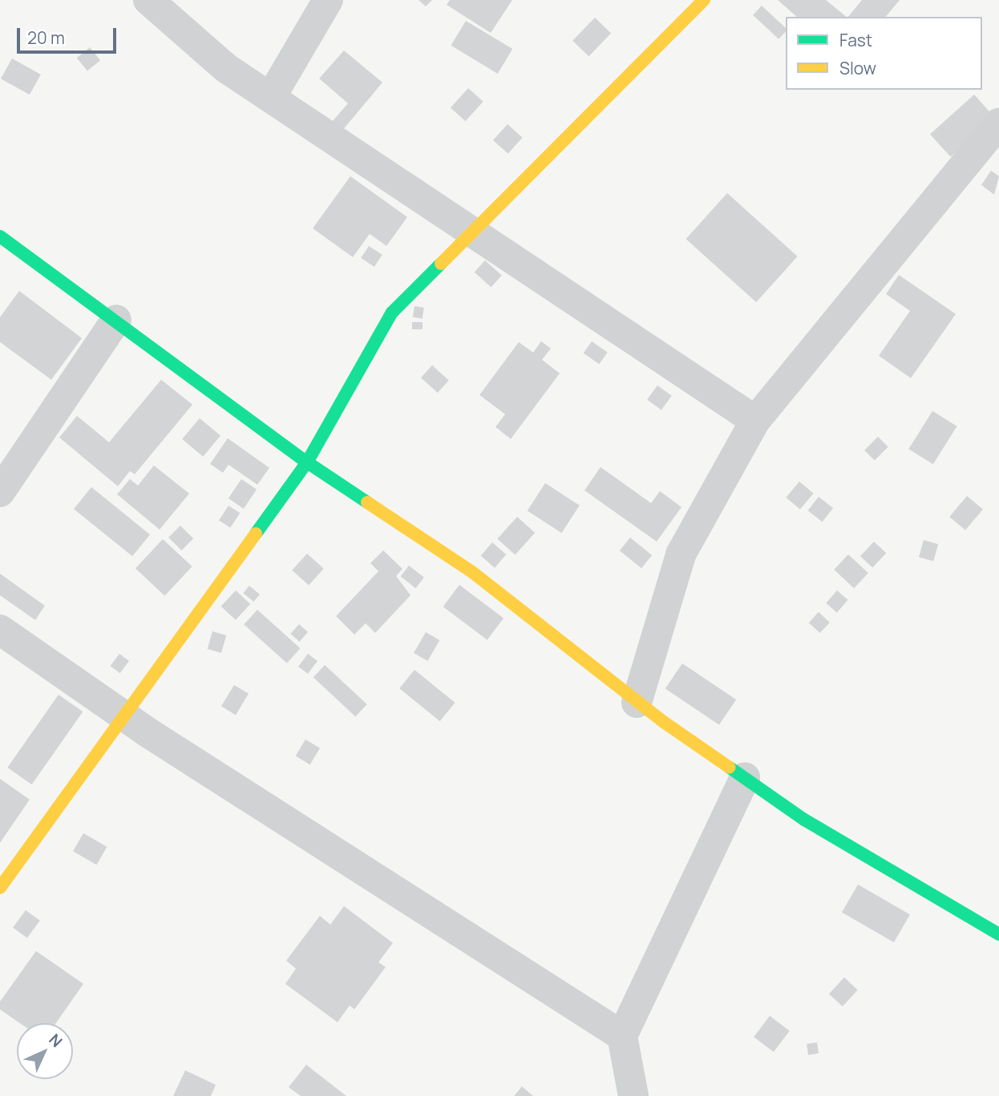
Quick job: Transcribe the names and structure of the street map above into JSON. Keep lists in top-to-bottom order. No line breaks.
{"legend":["Fast","Slow"],"scale_bar":"20 m","north":"top right"}
